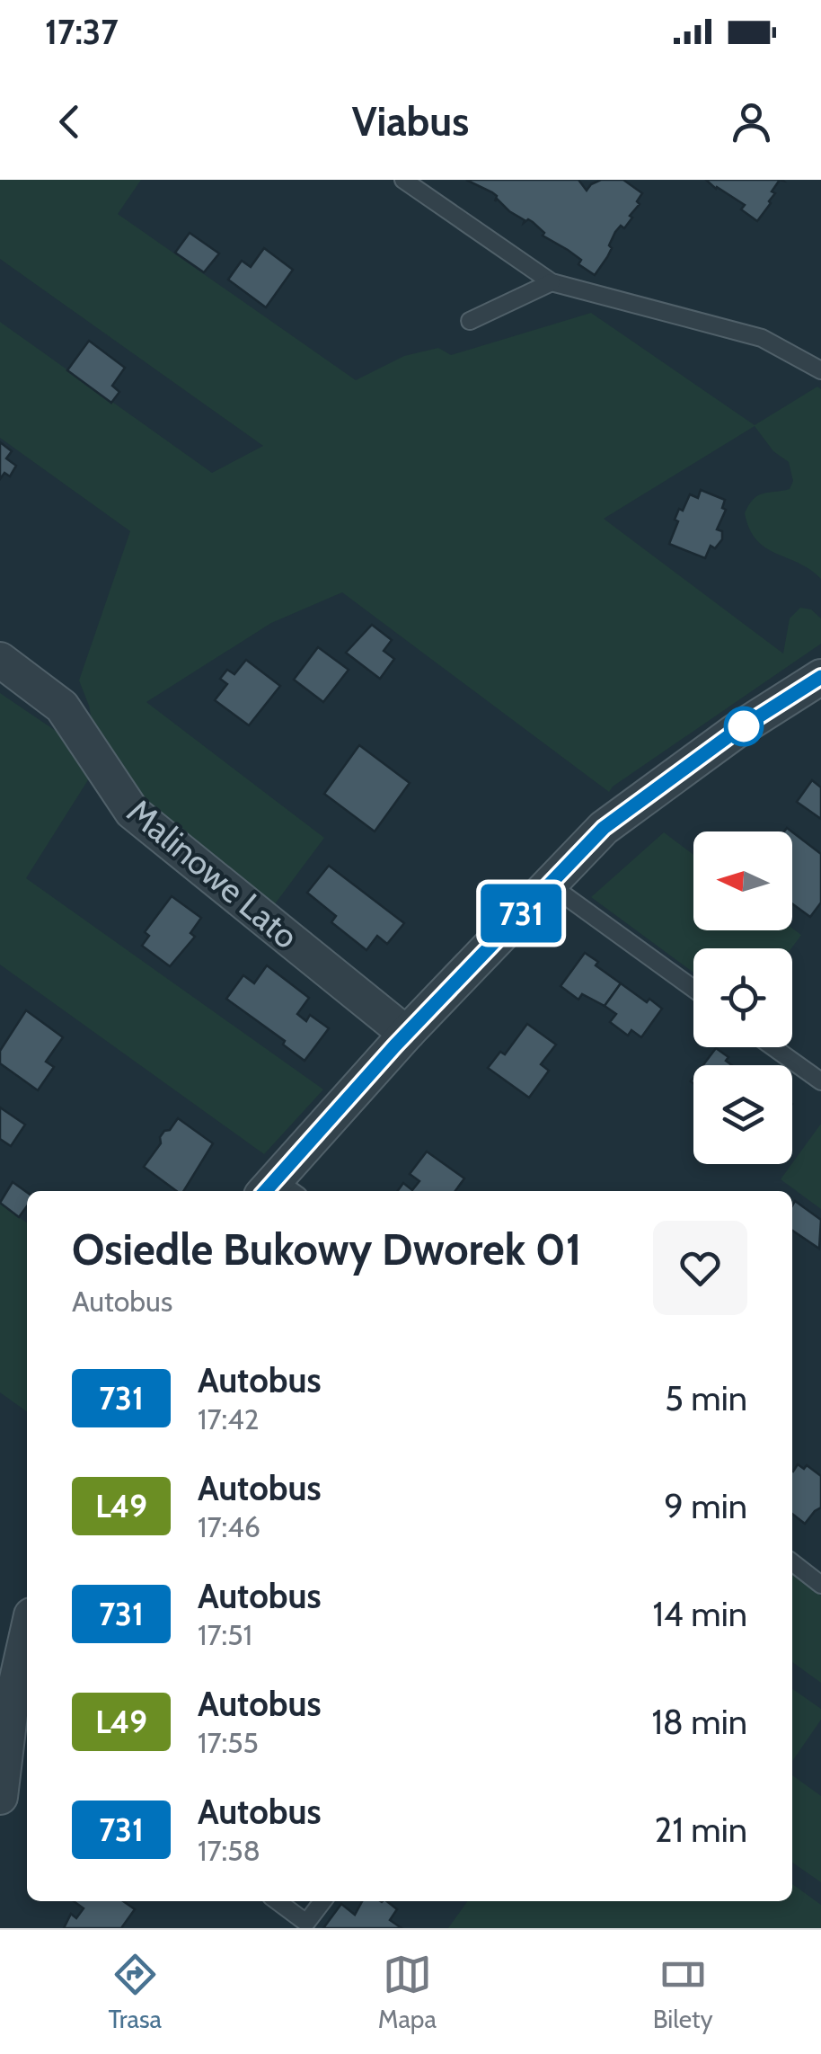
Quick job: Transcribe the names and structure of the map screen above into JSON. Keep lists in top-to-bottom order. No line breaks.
{"streets":{"street":["Malinowe Lato"]},"lines":["bus line 731"],"north":"left","page":{"status":"17:37","header":"Viabus","on_map":"731","heading":["Osiedle Bukowy Dworek 01","Autobus"],"list":[{"mark":"731","name":"Autobus","note":"17:42","value":"5 min"},{"mark":"L49","name":"Autobus","note":"17:46","value":"9 min"},{"mark":"731","name":"Autobus","note":"17:51","value":"14 min"},{"mark":"L49","name":"Autobus","note":"17:55","value":"18 min"},{"mark":"731","name":"Autobus","note":"17:58","value":"21 min"}],"tabs":["Trasa","Mapa","Bilety"]}}
